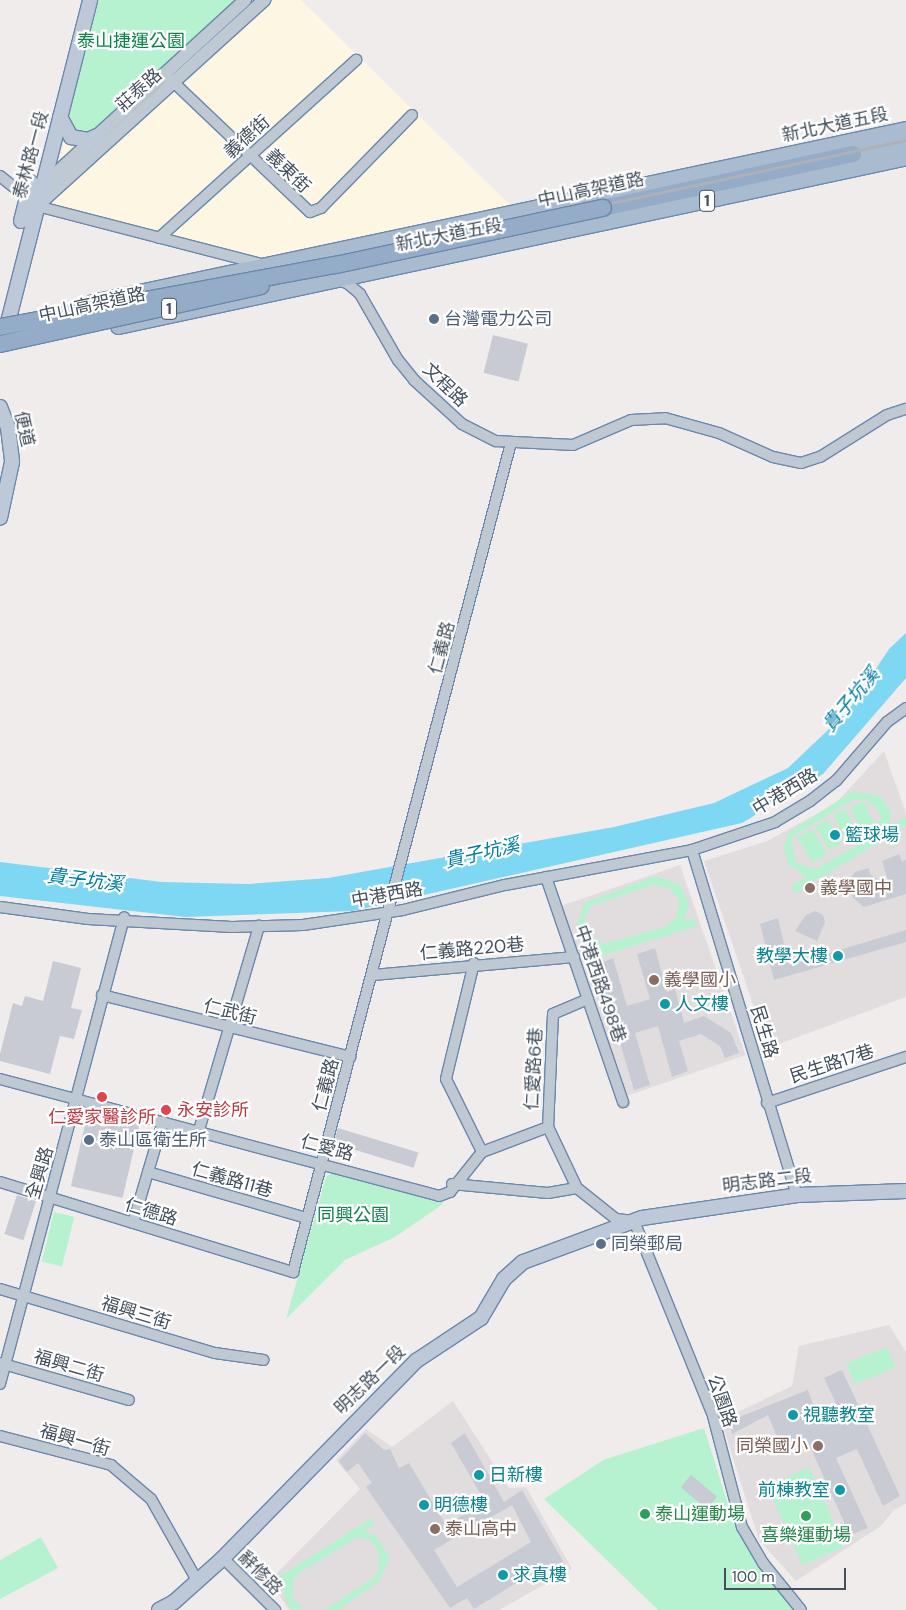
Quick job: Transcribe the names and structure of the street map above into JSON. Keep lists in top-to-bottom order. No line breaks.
{"streets":{"highway":["中山高架道路","1"],"main road":["新北大道五段","泰林路一段","便道","明志路二段","明志路一段"],"street":["莊泰路","義德街","義東街","文程路","仁義路","中港西路","仁義路220巷","中港西路498巷","仁武街","民生路","民生路17巷","仁愛路6巷","仁愛路","全興路","仁義路11巷","仁德路","福興三街","福興二街","公園路","福興一街","辭修路"]},"crossings":[["莊泰路","泰林路一段"],["莊泰路","義東街"],["莊泰路","文程路"],["新北大道五段","泰林路一段"],["新北大道五段","中山高架道路"],["新北大道五段","文程路"],["義德街","義東街"],["義德街","文程路"],["泰林路一段","中山高架道路"],["泰林路一段","文程路"],["中山高架道路","文程路"],["文程路","仁義路"],["仁義路","中港西路"],["仁義路","仁義路220巷"],["仁義路","仁武街"],["仁義路","仁愛路"],["仁義路","仁義路11巷"],["仁義路","仁德路"],["中港西路","中港西路498巷"],["中港西路","民生路"],["中港西路","全興路"],["仁義路220巷","中港西路498巷"],["中港西路498巷","仁愛路6巷"],["仁武街","全興路"],["民生路","民生路17巷"],["民生路","明志路二段"],["仁愛路","全興路"],["全興路","仁德路"],["全興路","福興三街"],["全興路","福興二街"],["明志路二段","明志路一段"],["明志路二段","公園路"],["明志路一段","公園路"],["明志路一段","福興一街"],["明志路一段","辭修路"]],"water":["貴子坑溪"],"parks":["泰山捷運公園","同興公園"],"places":["台灣電力公司","籃球場","義學國中","教學大樓","義學國小","人文樓","仁愛家醫診所","永安診所","泰山區衛生所","同榮郵局","視聽教室","同榮國小","日新樓","前棟教室","明德樓","泰山運動場","喜樂運動場","泰山高中","求真樓"],"scale_bar":"100 m"}
